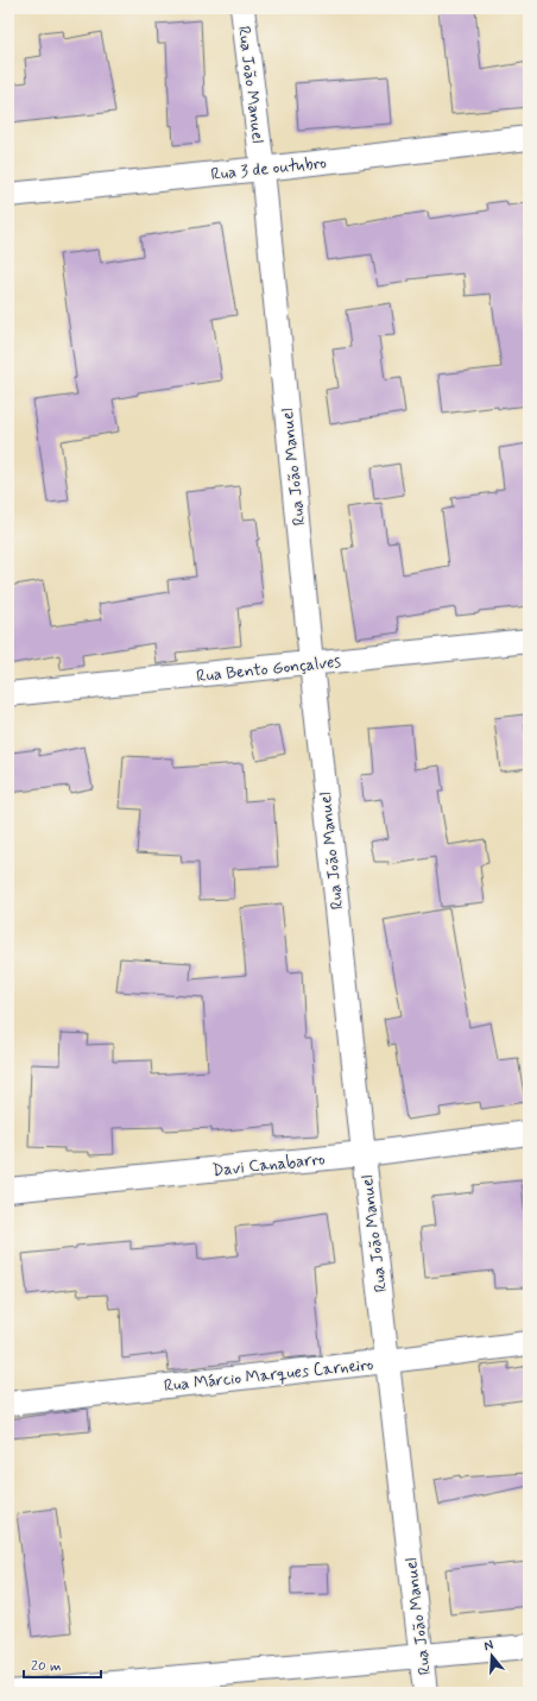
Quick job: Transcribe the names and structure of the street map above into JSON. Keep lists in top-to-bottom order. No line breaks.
{"streets":{"street":["Rua João Manuel","Rua 3 de outubro","Rua Bento Gonçalves","Davi Canabarro","Rua Márcio Marques Carneiro"]},"crossings":[["Rua João Manuel","Rua 3 de outubro"],["Rua João Manuel","Rua Bento Gonçalves"],["Rua João Manuel","Davi Canabarro"],["Rua João Manuel","Rua Márcio Marques Carneiro"]],"scale_bar":"20 m","north":"top"}
